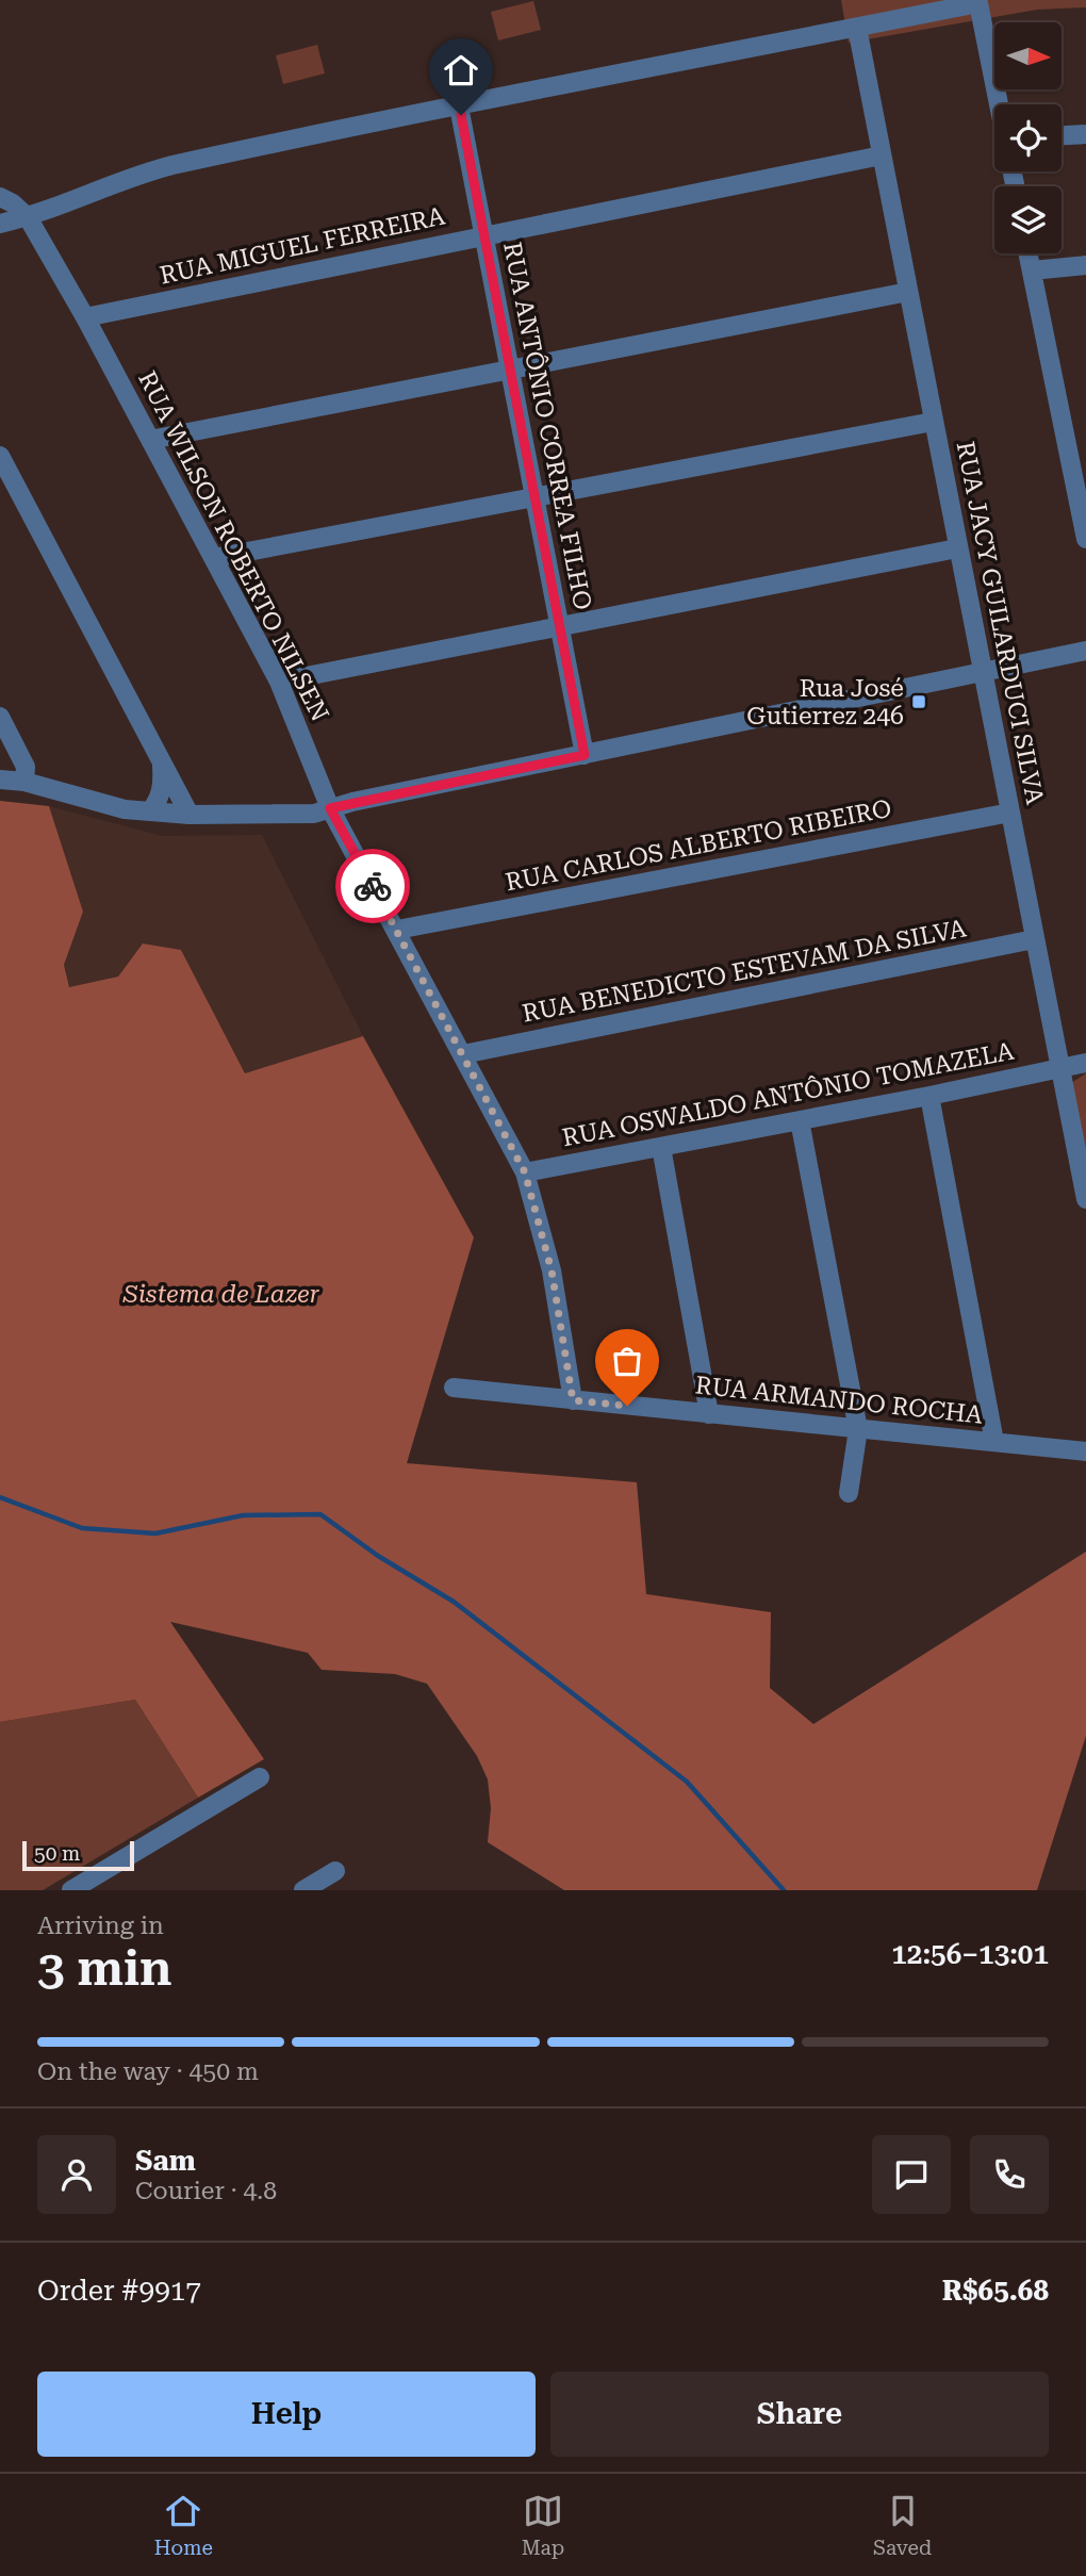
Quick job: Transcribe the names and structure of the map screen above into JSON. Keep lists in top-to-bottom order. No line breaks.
{"streets":{"street":["RUA MIGUEL FERREIRA","RUA ANTÔNIO CORREA FILHO","RUA WILSON ROBERTO NILSEN","RUA JACY GUILARDUCI SILVA","RUA CARLOS ALBERTO RIBEIRO","RUA BENEDICTO ESTEVAM DA SILVA","RUA OSWALDO ANTÔNIO TOMAZELA","RUA ARMANDO ROCHA"]},"crossings":[["RUA MIGUEL FERREIRA","RUA ANTÔNIO CORREA FILHO"],["RUA MIGUEL FERREIRA","RUA WILSON ROBERTO NILSEN"],["RUA MIGUEL FERREIRA","RUA JACY GUILARDUCI SILVA"],["RUA WILSON ROBERTO NILSEN","RUA CARLOS ALBERTO RIBEIRO"],["RUA WILSON ROBERTO NILSEN","RUA BENEDICTO ESTEVAM DA SILVA"],["RUA WILSON ROBERTO NILSEN","RUA OSWALDO ANTÔNIO TOMAZELA"],["RUA WILSON ROBERTO NILSEN","RUA ARMANDO ROCHA"],["RUA JACY GUILARDUCI SILVA","RUA CARLOS ALBERTO RIBEIRO"],["RUA JACY GUILARDUCI SILVA","RUA BENEDICTO ESTEVAM DA SILVA"],["RUA JACY GUILARDUCI SILVA","RUA OSWALDO ANTÔNIO TOMAZELA"]],"parks":["Sistema de Lazer"],"places":{"transit":["Rua José Gutierrez 246"]},"scale_bar":"50 m","north":"right","page":{"scale":"50 m","heading":["3 min","Arriving in","12:56–13:01"],"panel":["Sam","Courier · 4.8","Order #9917","R$65.68"],"bar":"On the way · 450 m","buttons":["Help","Share"],"tabs":["Home","Map","Saved"]}}
